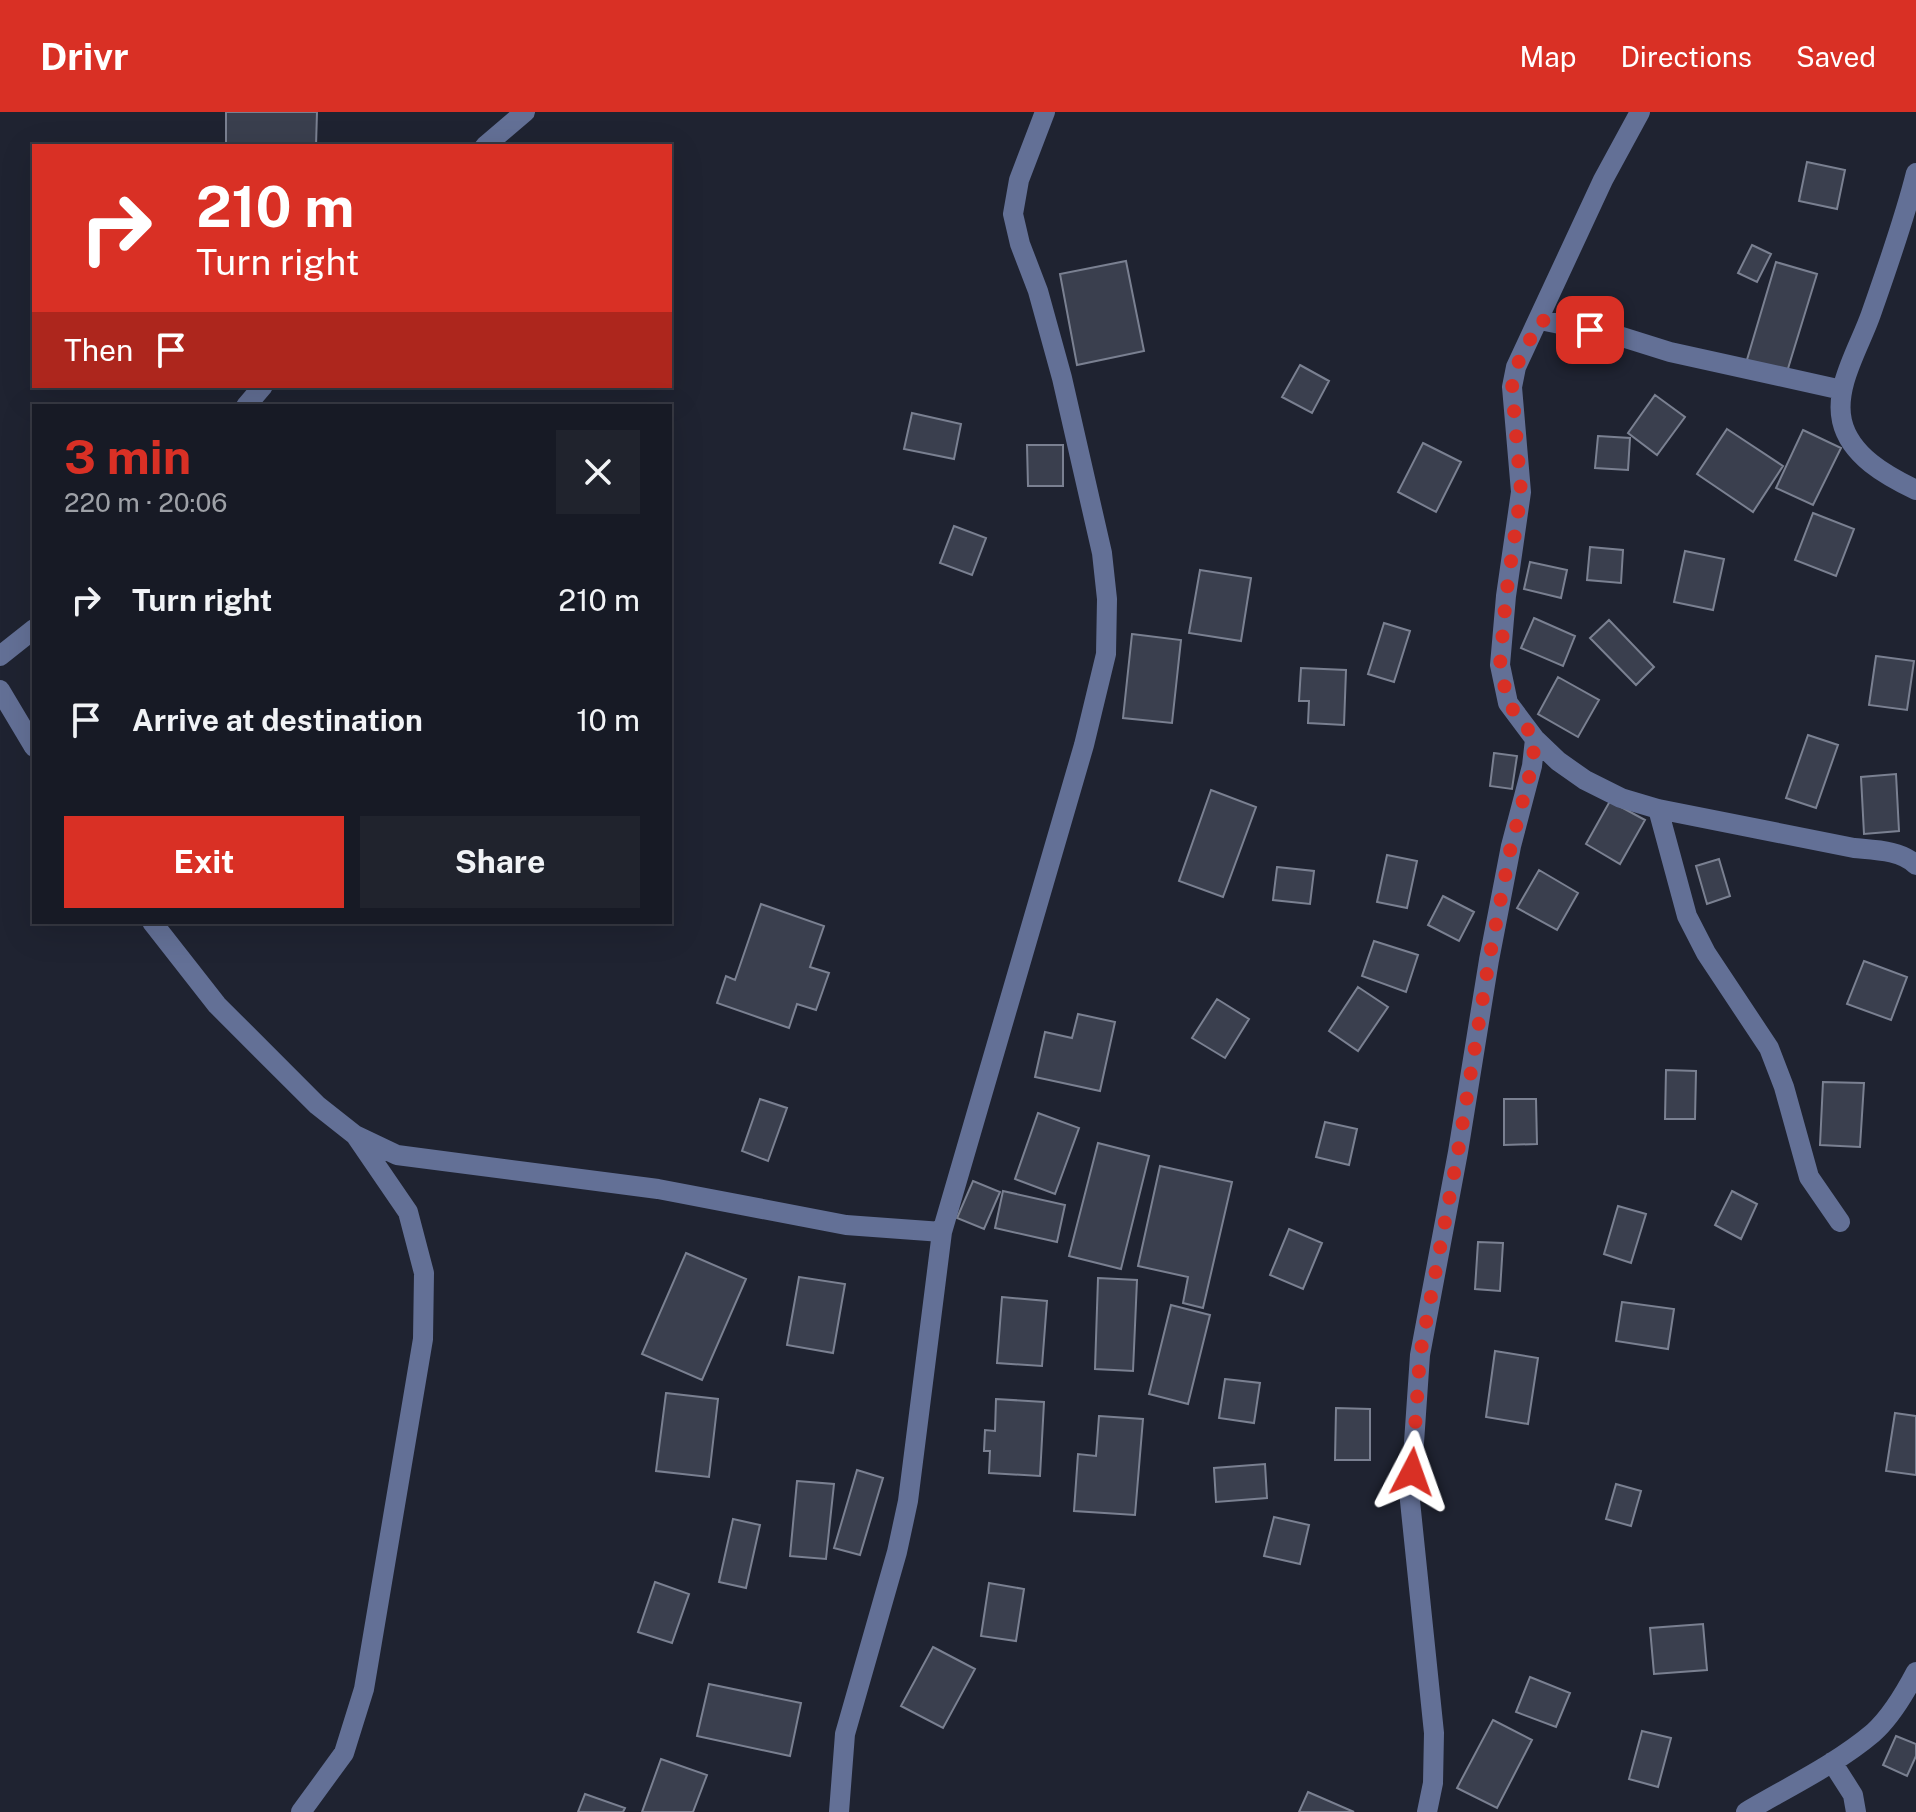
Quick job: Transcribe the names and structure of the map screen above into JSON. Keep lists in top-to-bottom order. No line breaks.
{"page":{"header":"Drivr","nav":["Map","Directions","Saved"],"turn":["210 m","Turn right"],"then":"Then","heading":["3 min","220 m · 20:06"],"list":[{"name":"Turn right","value":"210 m"},{"name":"Arrive at destination","value":"10 m"}],"buttons":["Exit","Share"]}}
